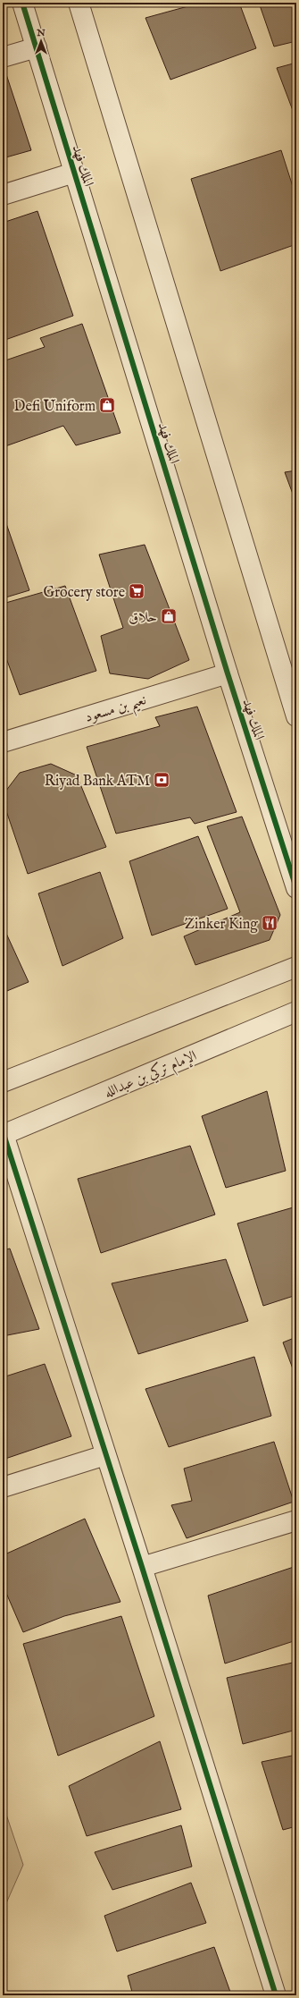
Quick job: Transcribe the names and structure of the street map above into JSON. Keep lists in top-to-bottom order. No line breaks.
{"streets":{"street":["الملك فهد","نعيم بن مسعود","الإمام تركي بن عبدالله"]},"crossings":[["الملك فهد","نعيم بن مسعود"]],"places":{"shop":["Defi Uniform","حلاق"],"supermarket":["Grocery store"],"bank":["Riyad Bank ATM"],"restaurant":["Zinker King"]},"north":"top"}
